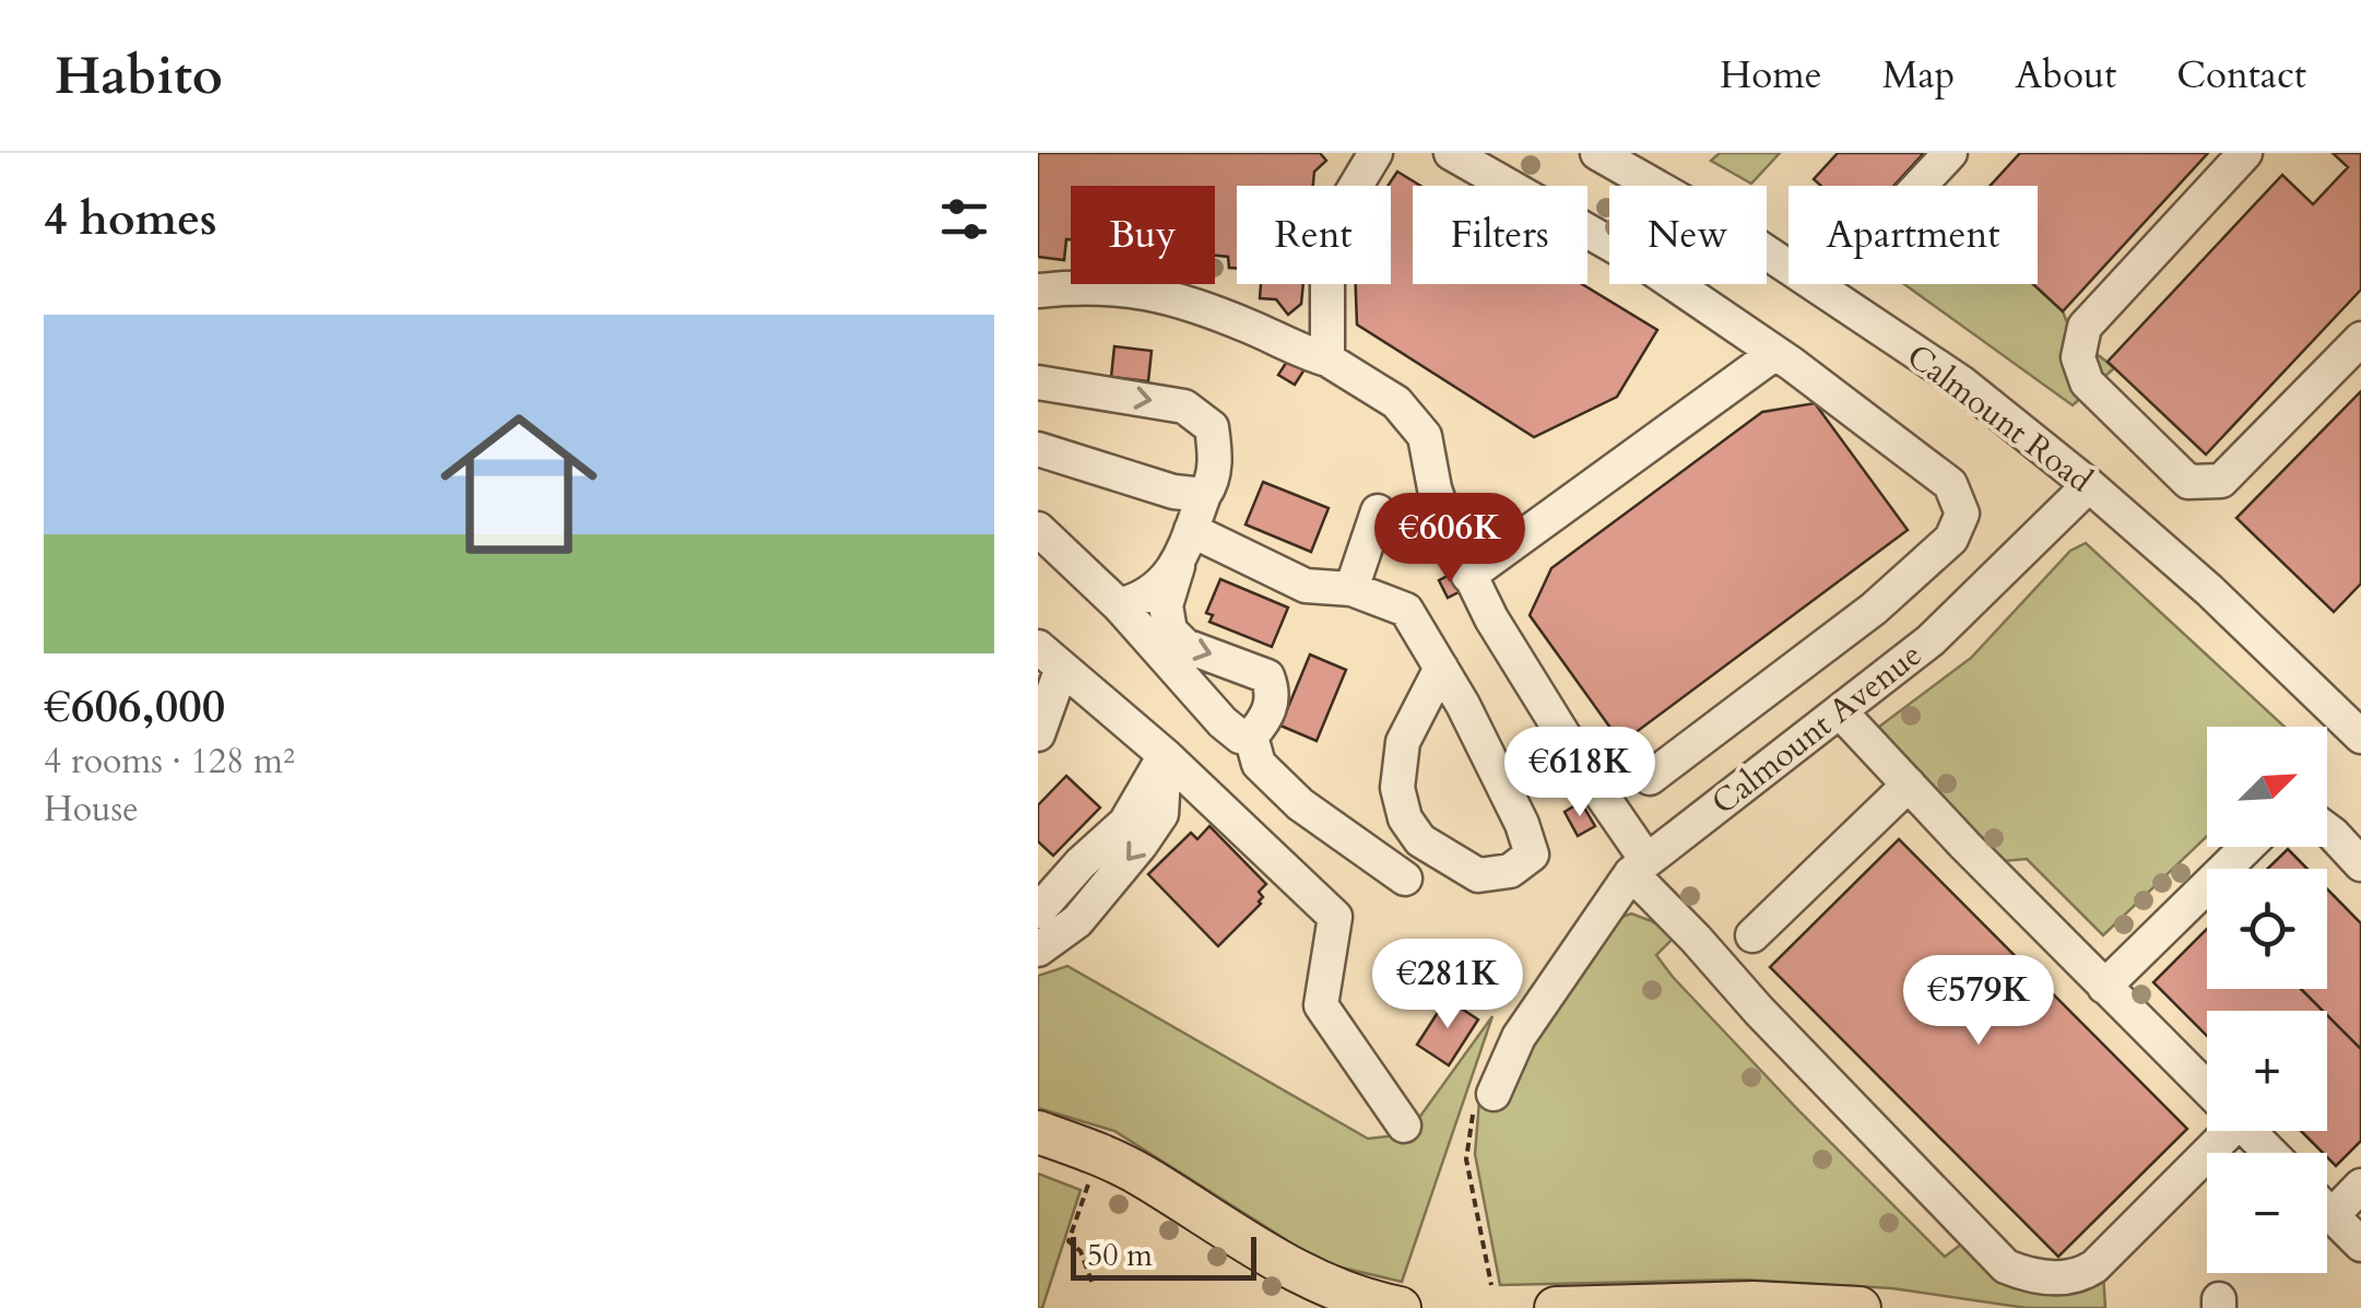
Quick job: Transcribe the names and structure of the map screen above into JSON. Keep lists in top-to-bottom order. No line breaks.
{"streets":{"street":["Calmount Road","Calmount Avenue"]},"crossings":[["Calmount Road","Calmount Avenue"]],"scale_bar":"50 m","north":"top right","page":{"header":"Habito","nav":["Home","Map","About","Contact"],"heading":"4 homes","chip":["Buy","Rent","Filters","New","Apartment"],"list":[{"name":"€606,000","note":"4 rooms · 128 m² · House"}],"price":["€606K","€618K","€281K","€579K"],"map_buttons":["+","−"],"scale":"50 m"}}
